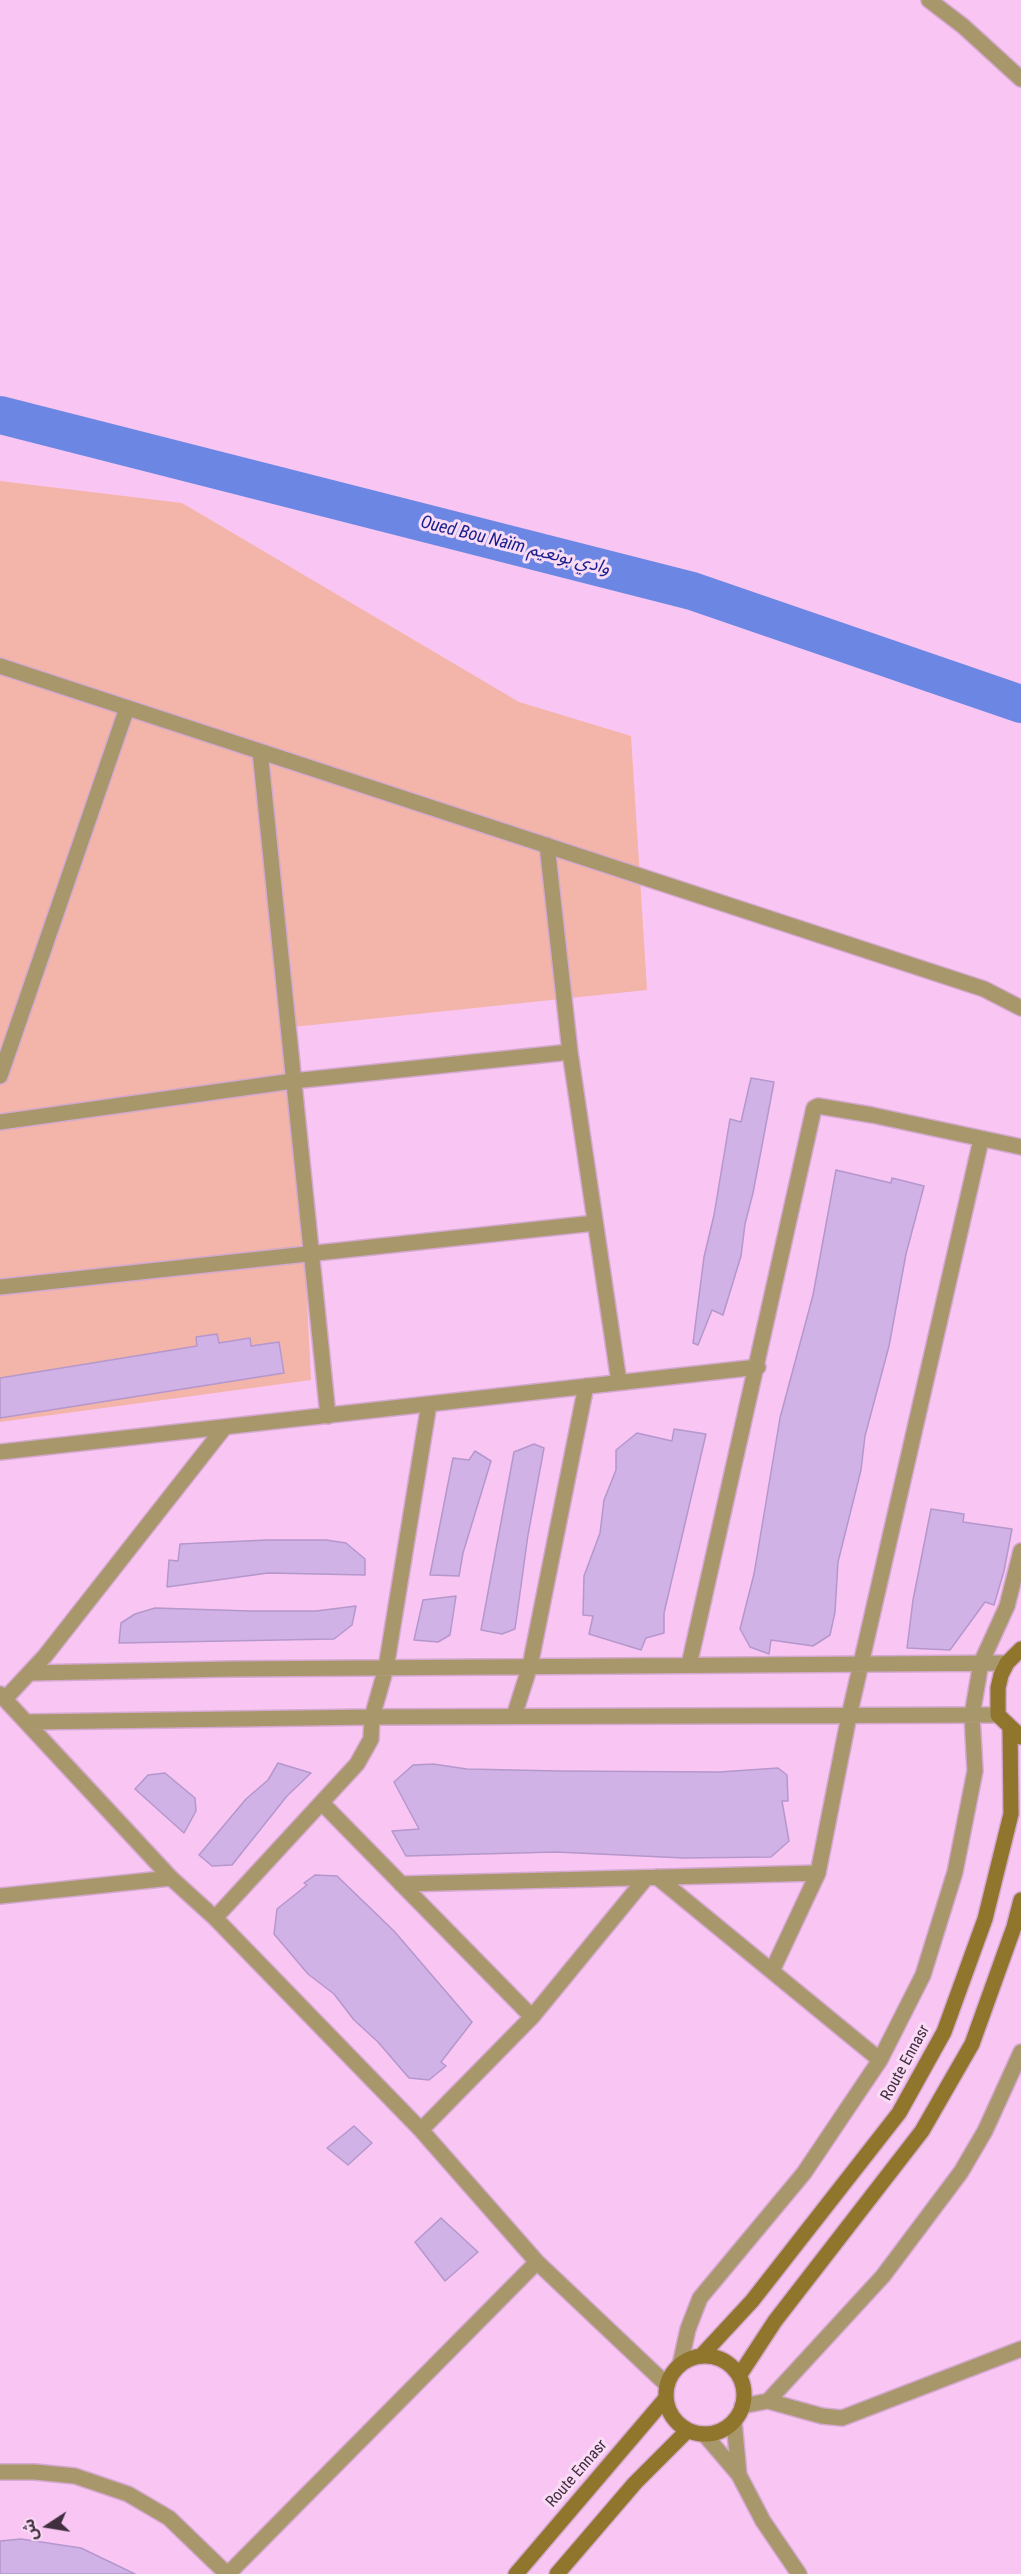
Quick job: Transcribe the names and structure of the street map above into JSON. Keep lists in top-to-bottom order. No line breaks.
{"streets":{"main road":["Route Ennasr"]},"water":["Oued Bou Naïm وادي بونعيم"],"north":"left"}
